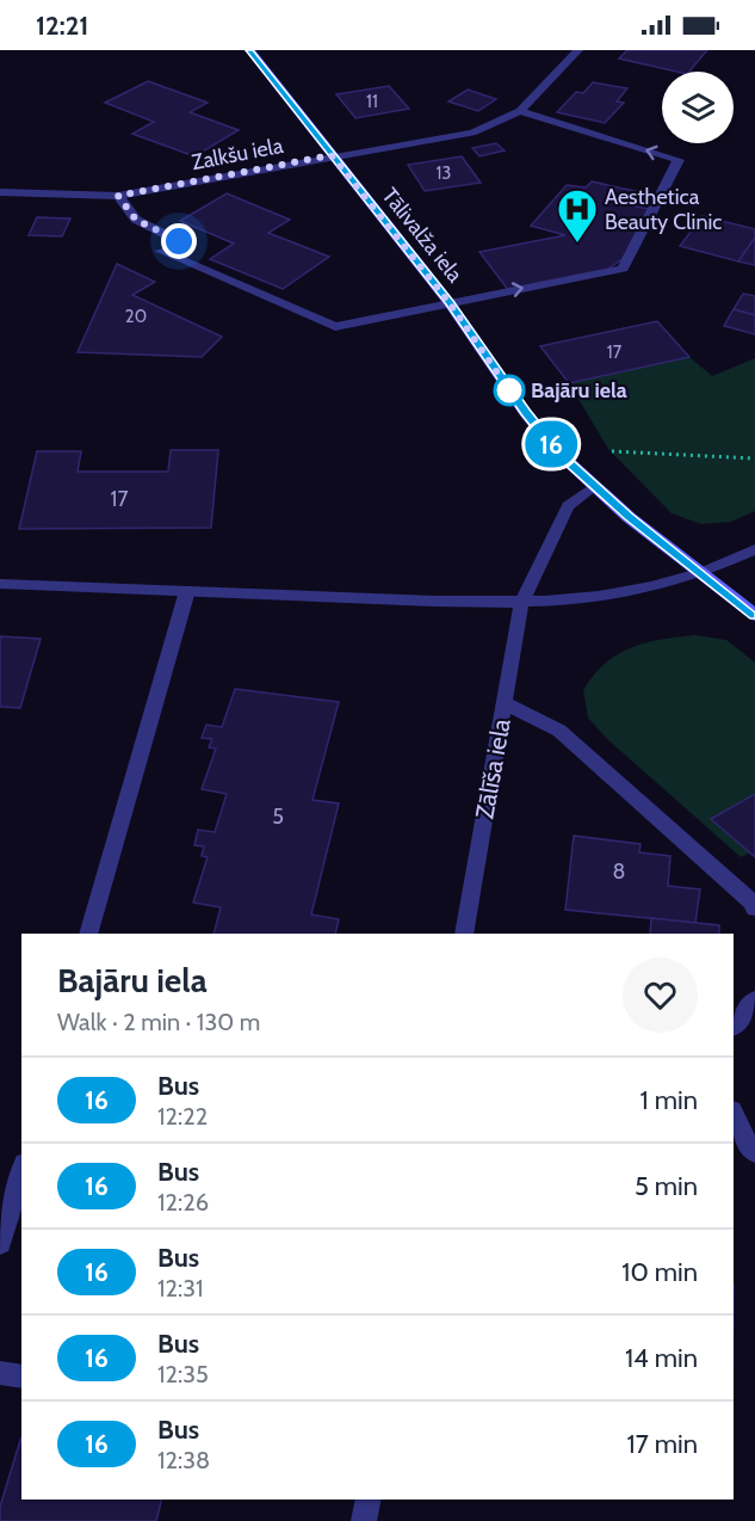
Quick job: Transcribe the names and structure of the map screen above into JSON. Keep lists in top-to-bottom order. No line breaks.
{"streets":{"street":["Zalkšu iela","Tālivalža iela","Zālīša iela"]},"crossings":[["Zalkšu iela","Tālivalža iela"]],"places":{"hospital":["Aesthetica Beauty Clinic"],"other":["Bajāru iela"]},"lines":["bus line 16"],"house_numbers":["11","13","20","17","17","5","8"],"page":{"status":"12:21","on_map":"16","heading":["Bajāru iela","Walk · 2 min · 130 m"],"list":[{"mark":"16","name":"Bus","note":"12:22","value":"1 min"},{"mark":"16","name":"Bus","note":"12:26","value":"5 min"},{"mark":"16","name":"Bus","note":"12:31","value":"10 min"},{"mark":"16","name":"Bus","note":"12:35","value":"14 min"},{"mark":"16","name":"Bus","note":"12:38","value":"17 min"}]}}
